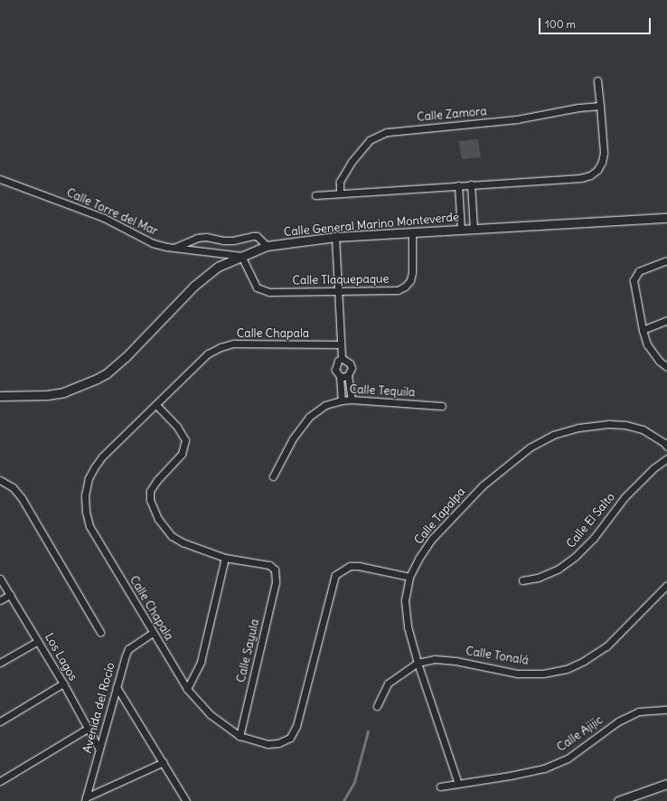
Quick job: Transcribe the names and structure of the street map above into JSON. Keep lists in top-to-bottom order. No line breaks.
{"streets":{"street":["Calle Zamora","Calle Torre del Mar","Calle General Marino Monteverde","Calle Tlaquepaque","Calle Chapala","Calle Tequila","Calle Tapalpa","Calle El Salto","Calle Sayula","Calle Tonalá","Los Lagos","Avenida del Rocío","Calle Ajijic"]},"crossings":[["Calle Torre del Mar","Calle General Marino Monteverde"],["Calle Torre del Mar","Calle Tlaquepaque"],["Calle General Marino Monteverde","Calle Tlaquepaque"],["Calle Chapala","Calle Tapalpa"],["Calle Chapala","Calle Sayula"],["Calle Chapala","Avenida del Rocío"],["Calle Tapalpa","Calle Tonalá"],["Calle Tapalpa","Calle Ajijic"],["Los Lagos","Avenida del Rocío"]],"scale_bar":"100 m"}
